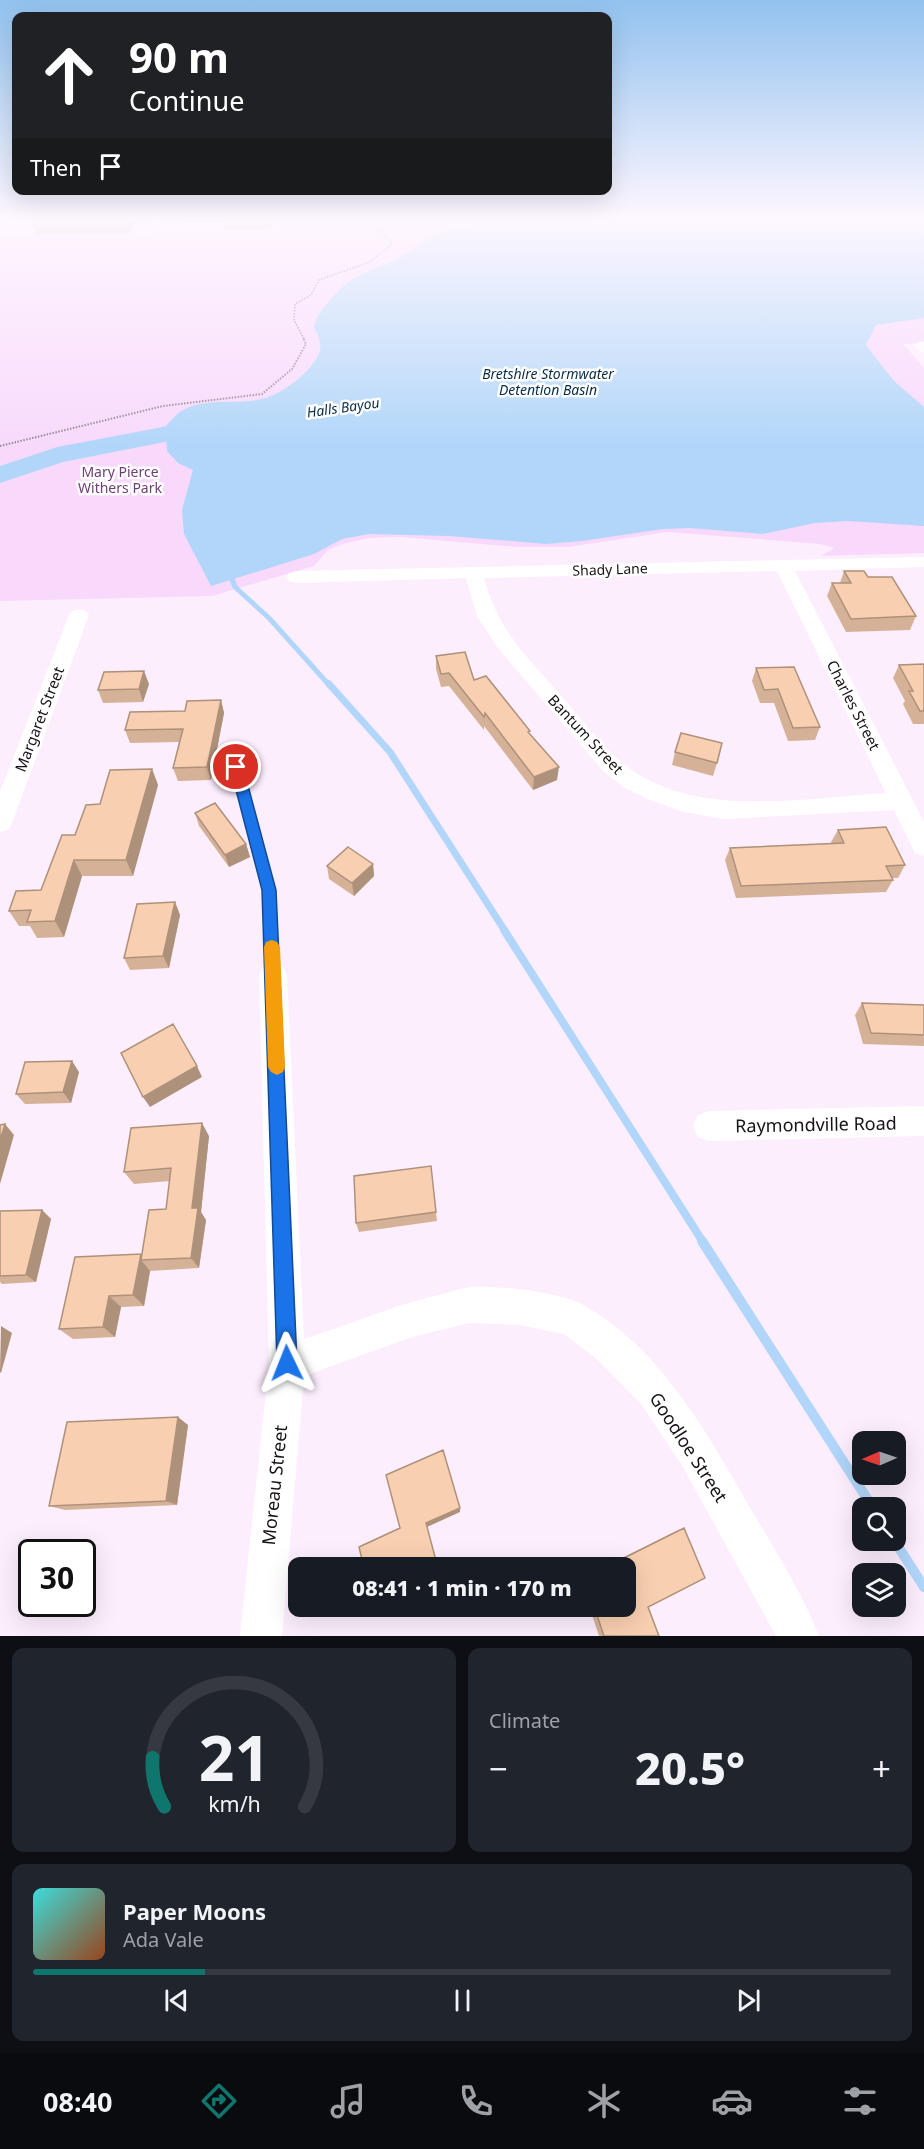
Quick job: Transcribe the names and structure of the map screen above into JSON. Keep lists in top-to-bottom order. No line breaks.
{"streets":{"street":["Shady Lane","Charles Street","Margaret Street","Bantum Street","Raymondville Road","Goodloe Street","Moreau Street"]},"crossings":[["Shady Lane","Charles Street"],["Shady Lane","Bantum Street"],["Charles Street","Bantum Street"],["Goodloe Street","Moreau Street"]],"water":["Bretshire Stormwater Detention Basin","Halls Bayou"],"parks":["Mary Pierce Withers Park"],"north":"left","page":{"turn":["90 m","Continue"],"then":"Then","limit":"30","trip":"08:41 · 1 min · 170 m","tile":"Climate","heat":["−","20.5°","+"],"song":["Paper Moons","Ada Vale"],"tabs":"08:40","gauge":["21","km/h"]}}
